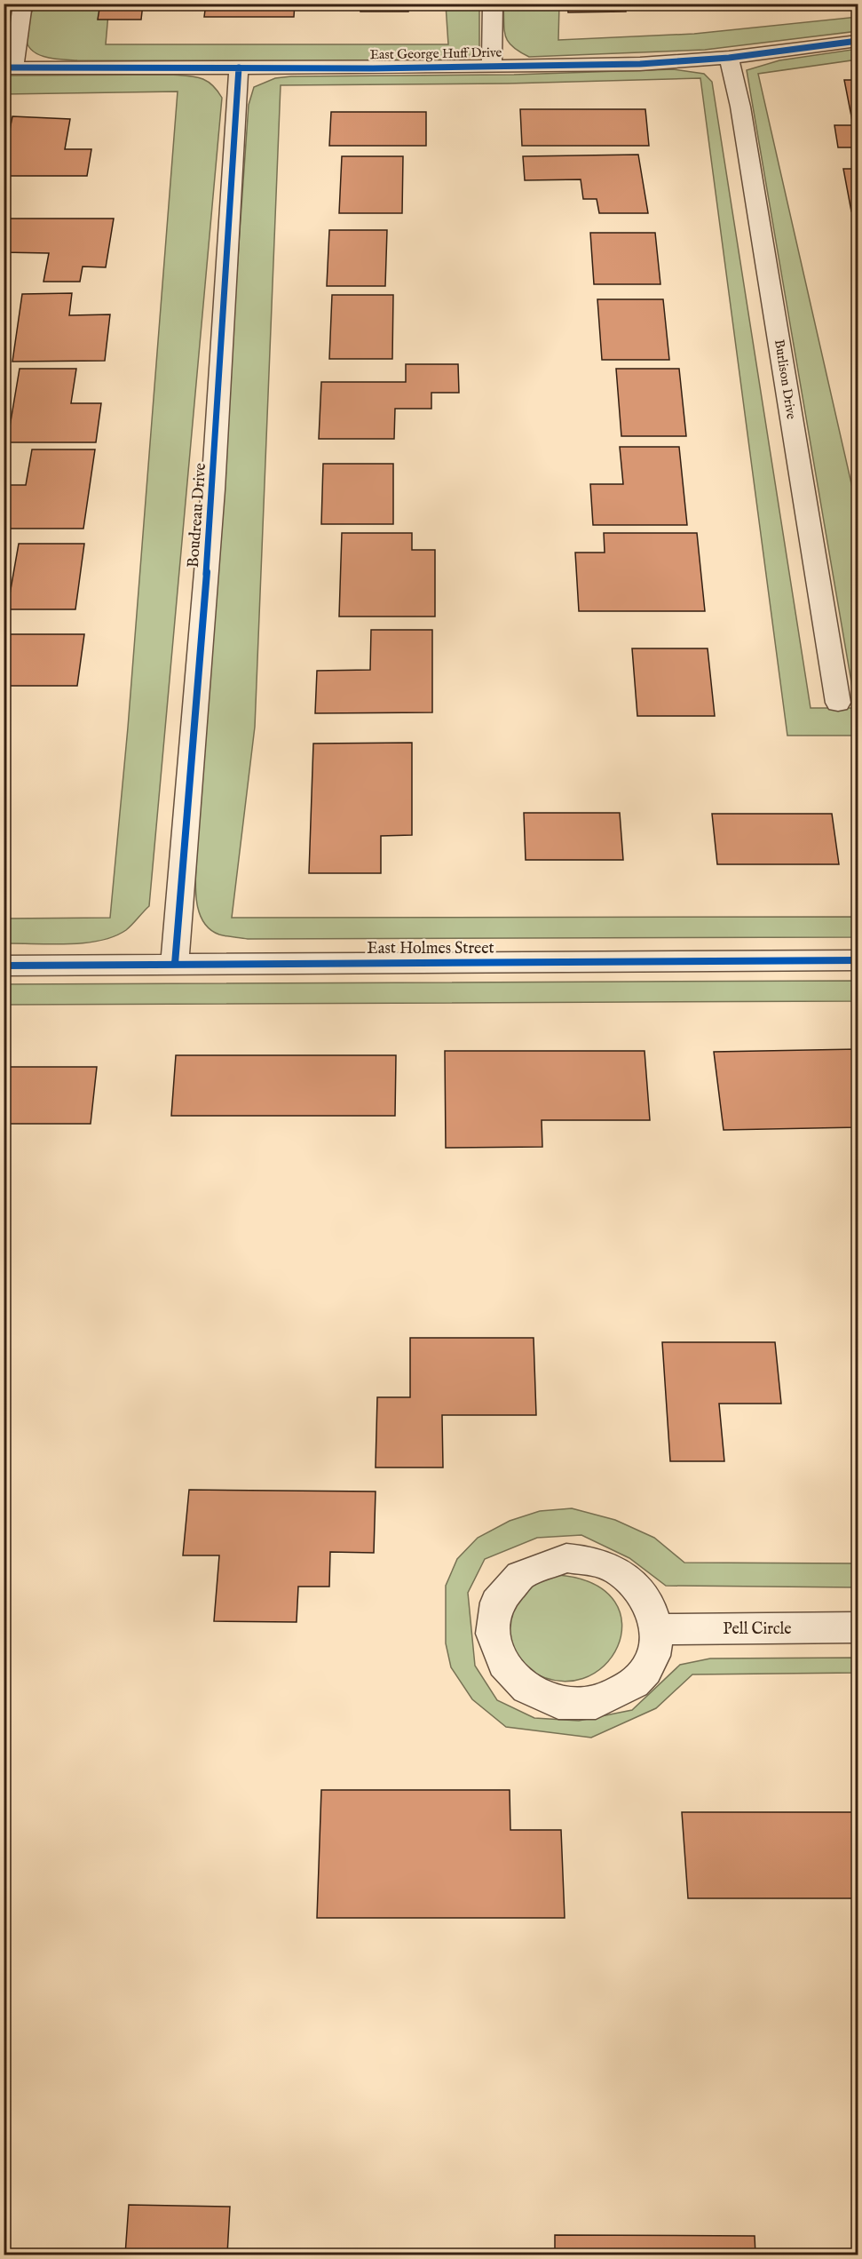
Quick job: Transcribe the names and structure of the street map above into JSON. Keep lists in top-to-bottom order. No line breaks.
{"streets":{"street":["East George Huff Drive","Burlison Drive","Boudreau Drive","East Holmes Street","Pell Circle"]},"crossings":[["East George Huff Drive","Burlison Drive"],["East George Huff Drive","Boudreau Drive"],["Boudreau Drive","East Holmes Street"]]}
